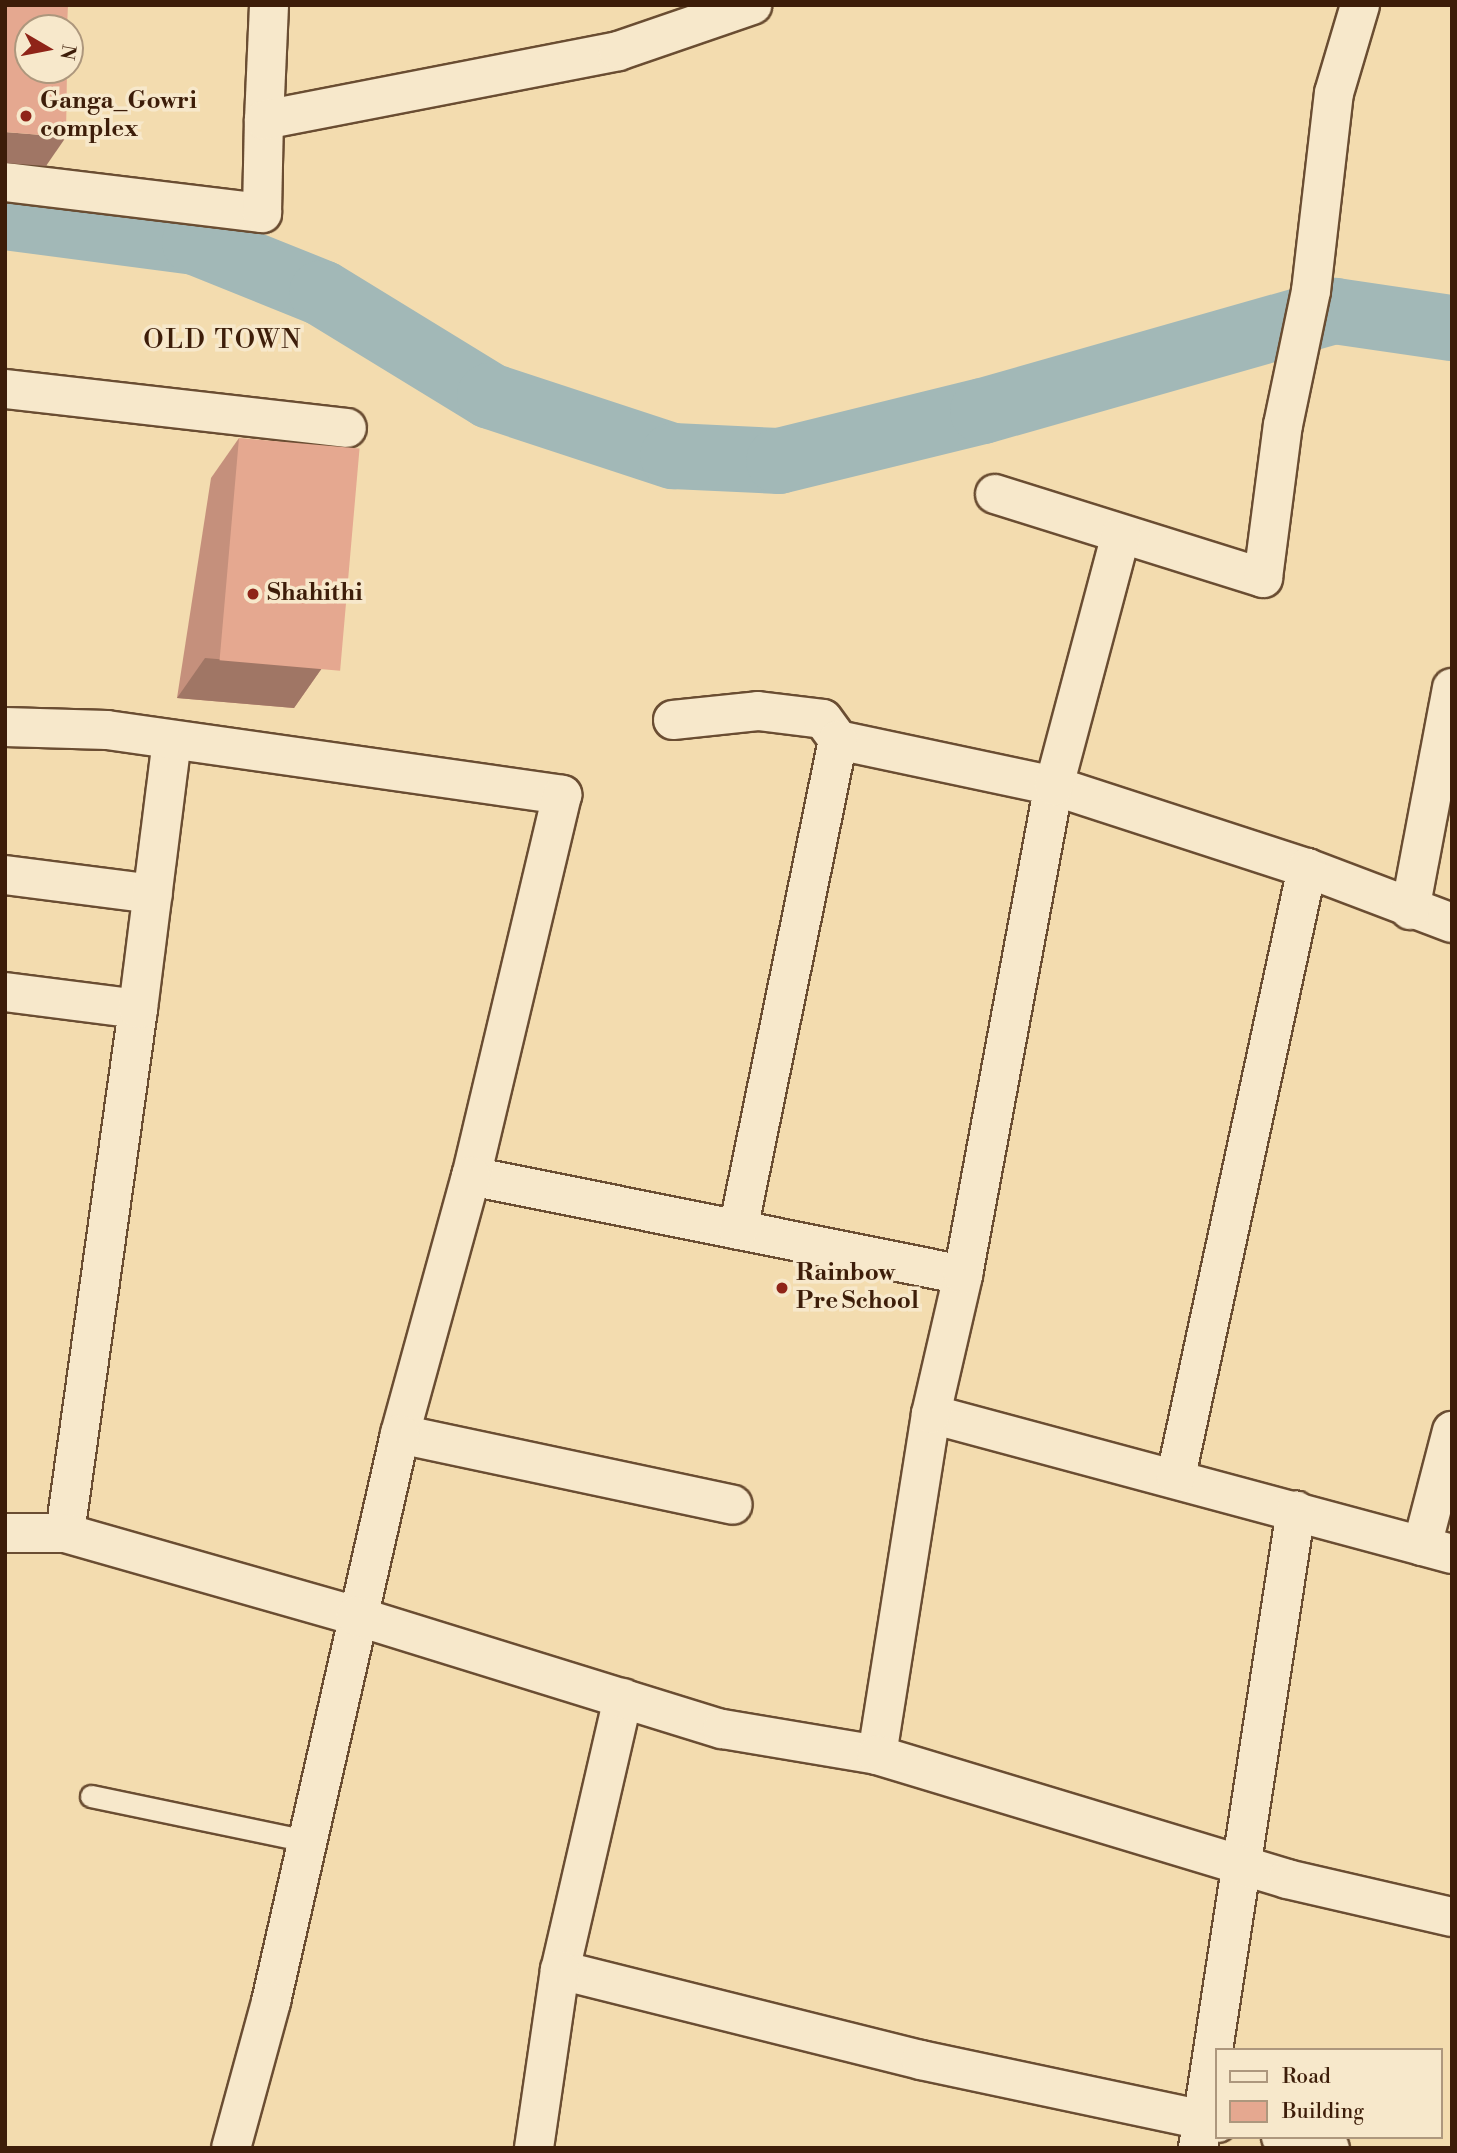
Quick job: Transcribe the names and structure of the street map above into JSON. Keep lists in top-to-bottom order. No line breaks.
{"districts":["OLD TOWN"],"places":["Ganga_Gowri complex","Shahithi","Rainbow Pre School"],"legend":["Road","Building"],"north":"right"}
